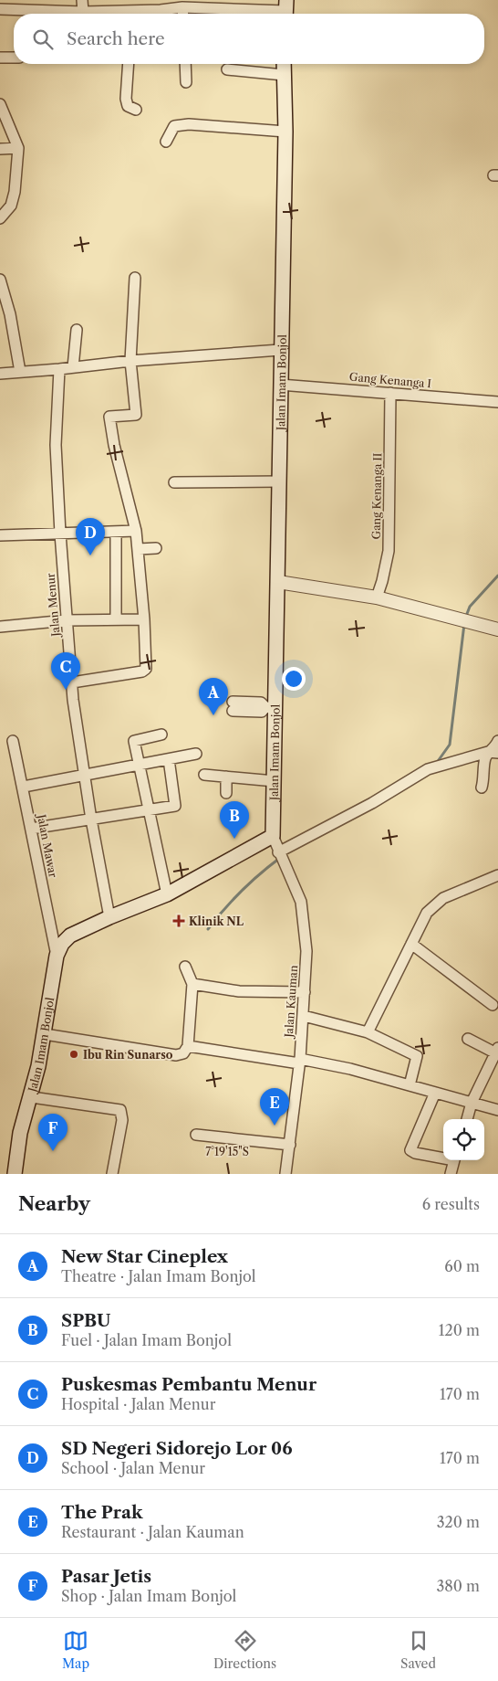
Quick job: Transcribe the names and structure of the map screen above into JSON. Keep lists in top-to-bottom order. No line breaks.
{"streets":{"main road":["Jalan Imam Bonjol"],"street":["Gang Kenanga I","Gang Kenanga II","Jalan Menur","Jalan Mawar","Jalan Kauman"]},"crossings":[["Gang Kenanga I","Jalan Imam Bonjol"],["Gang Kenanga I","Gang Kenanga II"],["Jalan Imam Bonjol","Jalan Menur"],["Jalan Imam Bonjol","Jalan Mawar"],["Jalan Imam Bonjol","Jalan Kauman"]],"places":{"health":["Klinik NL"],"other":["Ibu Rin Sunarso"]},"page":{"search":"Search here","pins":["D","C","A","B","E","F"],"heading":["Nearby","6 results"],"list":[{"mark":"A","name":"New Star Cineplex","note":"Theatre · Jalan Imam Bonjol","value":"60 m"},{"mark":"B","name":"SPBU","note":"Fuel · Jalan Imam Bonjol","value":"120 m"},{"mark":"C","name":"Puskesmas Pembantu Menur","note":"Hospital · Jalan Menur","value":"170 m"},{"mark":"D","name":"SD Negeri Sidorejo Lor 06","note":"School · Jalan Menur","value":"170 m"},{"mark":"E","name":"The Prak","note":"Restaurant · Jalan Kauman","value":"320 m"},{"mark":"F","name":"Pasar Jetis","note":"Shop · Jalan Imam Bonjol","value":"380 m"}],"nav":["Map","Directions","Saved"]},"coordinates":["7°19'15\"S"]}
